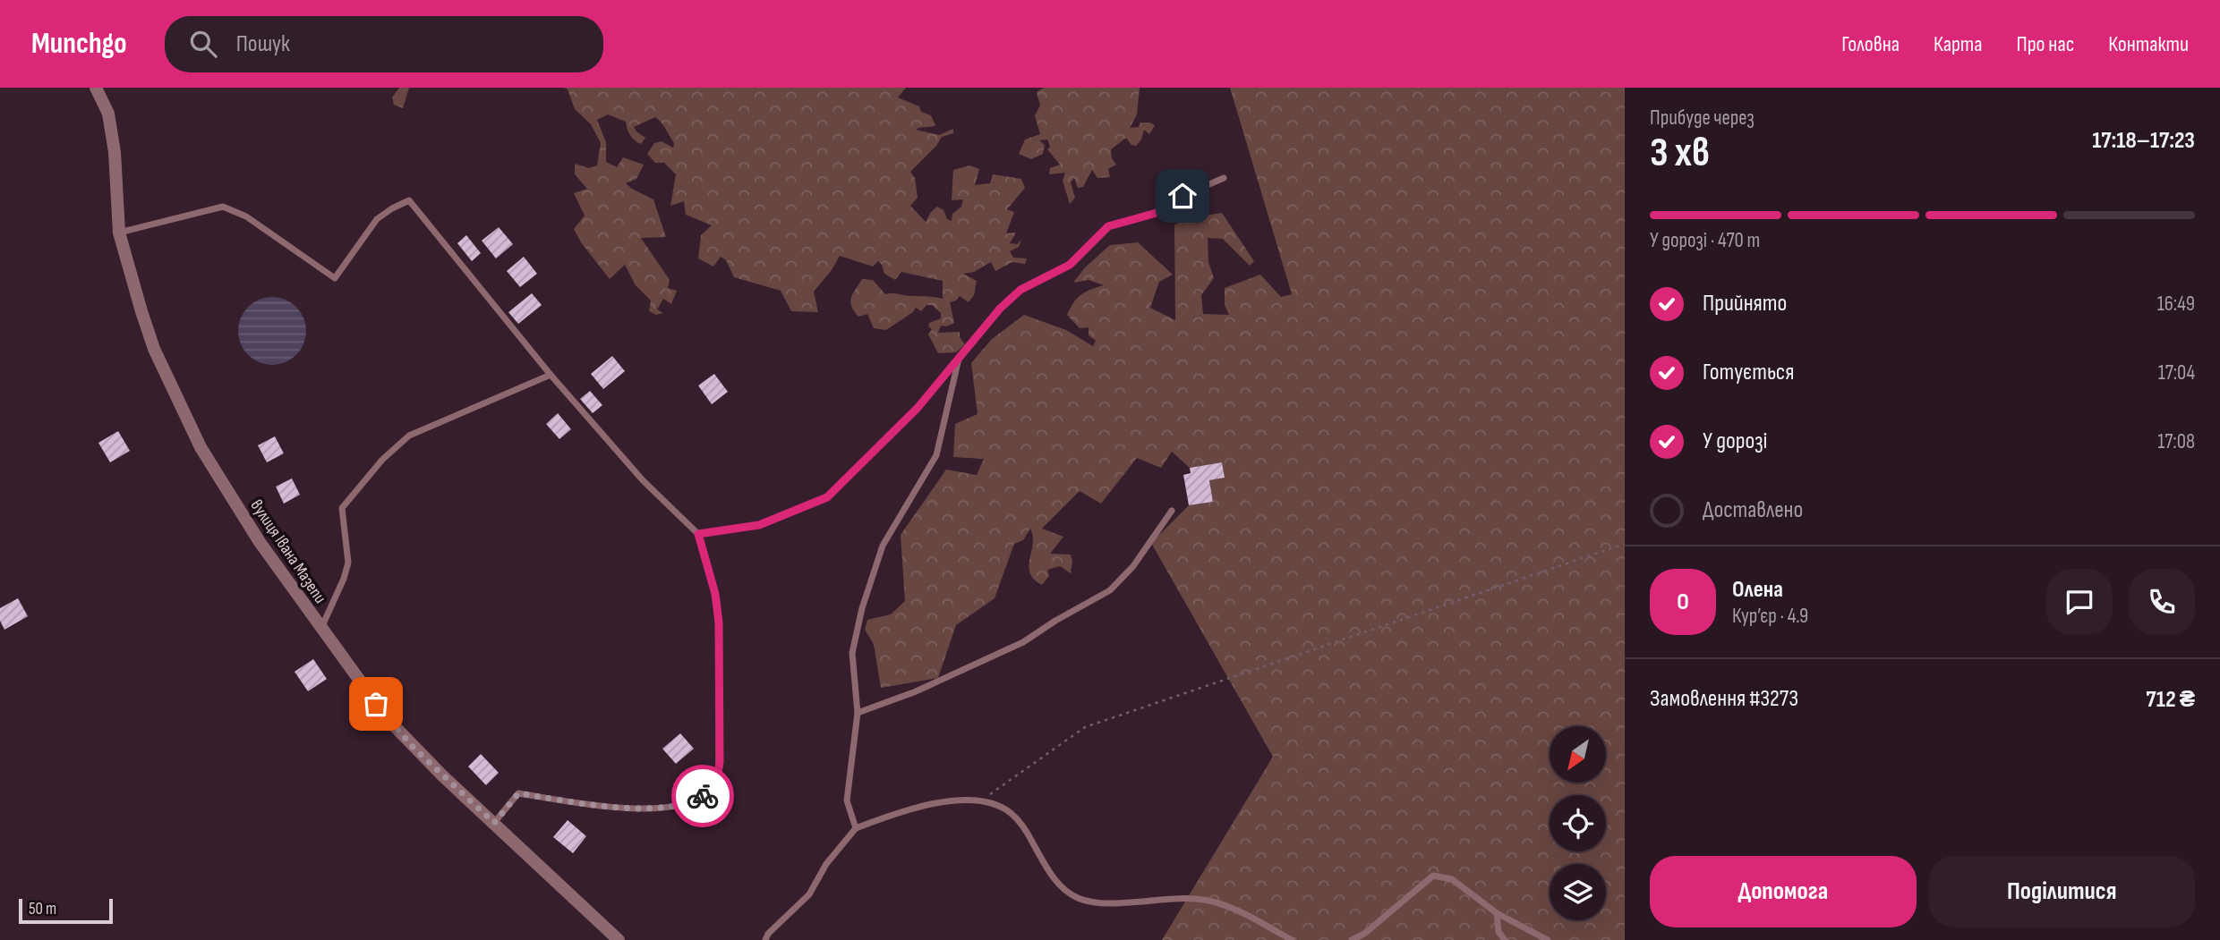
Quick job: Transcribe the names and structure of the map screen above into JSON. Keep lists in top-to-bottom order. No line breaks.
{"streets":{"street":["вулиця Івана Мазепи"]},"scale_bar":"50 m","north":"bottom left","page":{"header":"Munchgo","search":"Пошук","nav":["Головна","Карта","Про нас","Контакти"],"heading":["3 хв","Прибуде через","17:18–17:23"],"panel":["Олена","Кур’єр · 4.9","Замовлення #3273","712 ₴"],"bar":"У дорозі · 470 m","list":[["Прийнято","16:49"],["Готується","17:04"],["У дорозі","17:08"],"Доставлено"],"round":"О","buttons":["Допомога","Поділитися"],"scale":"50 m"}}
